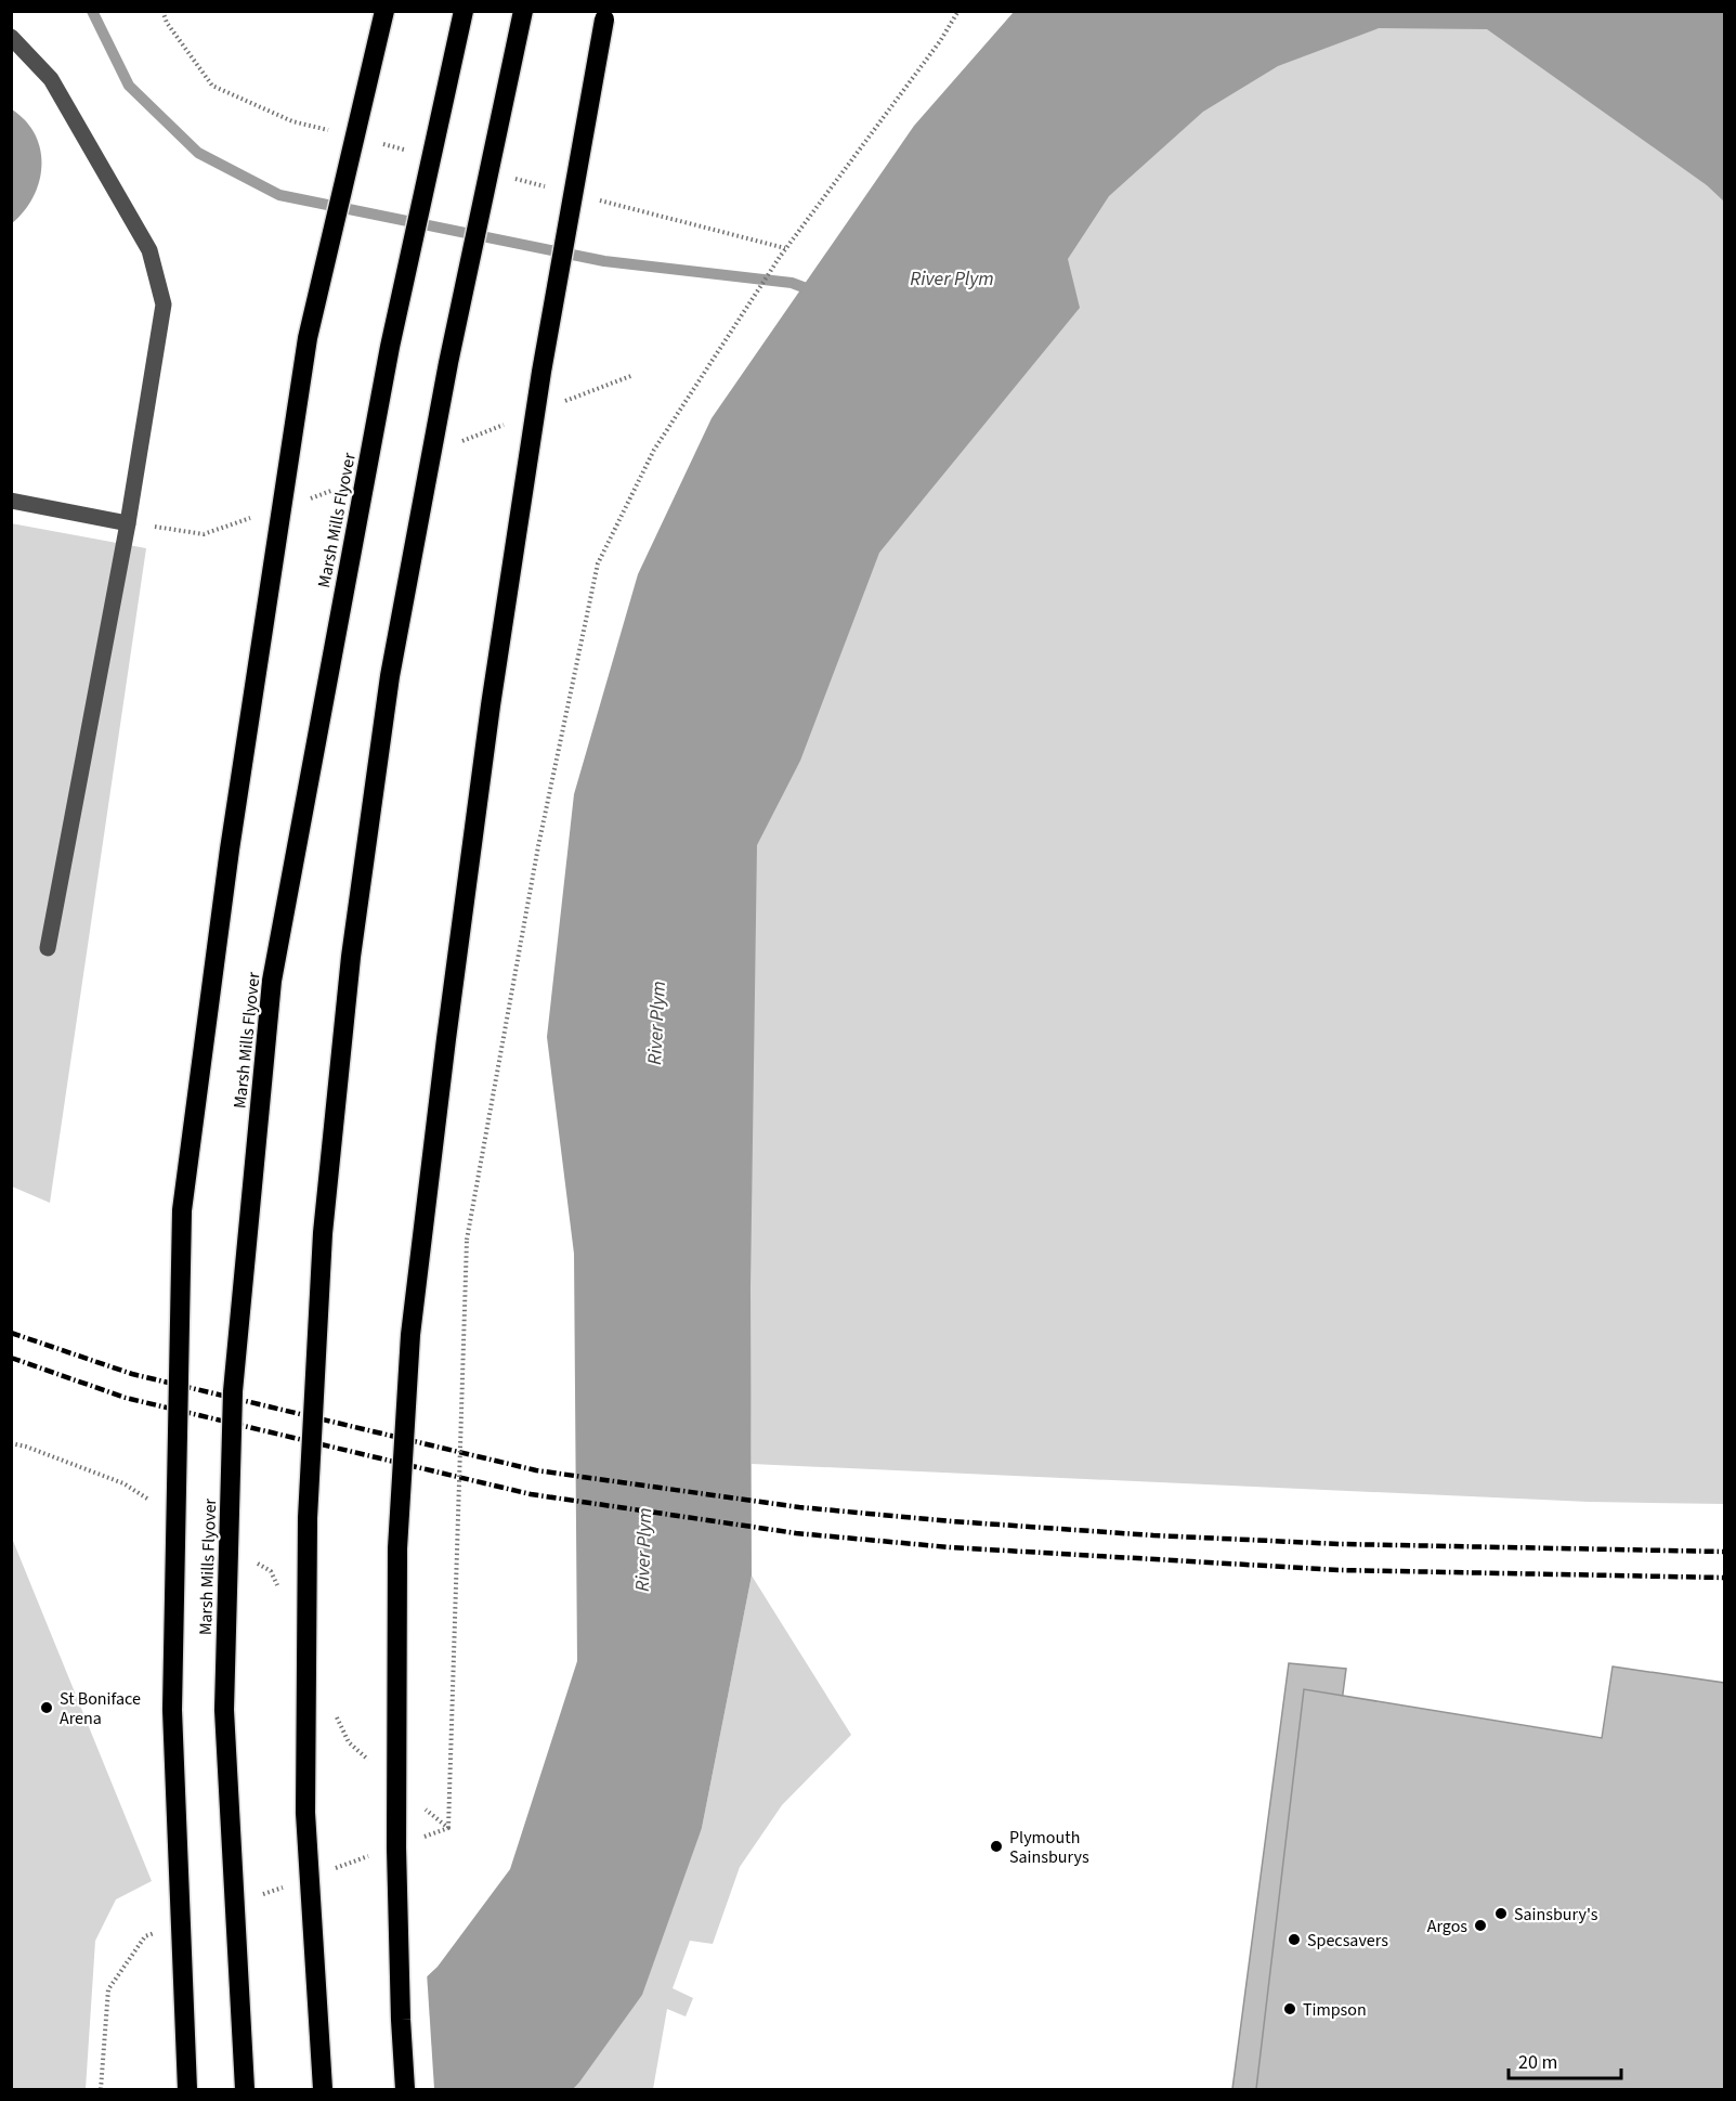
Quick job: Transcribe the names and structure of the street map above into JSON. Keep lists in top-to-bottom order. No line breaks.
{"streets":{"highway":["Marsh Mills Flyover"]},"water":["River Plym"],"places":["St Boniface Arena","Plymouth Sainsburys","Sainsbury's","Argos","Specsavers","Timpson"],"scale_bar":"20 m"}
